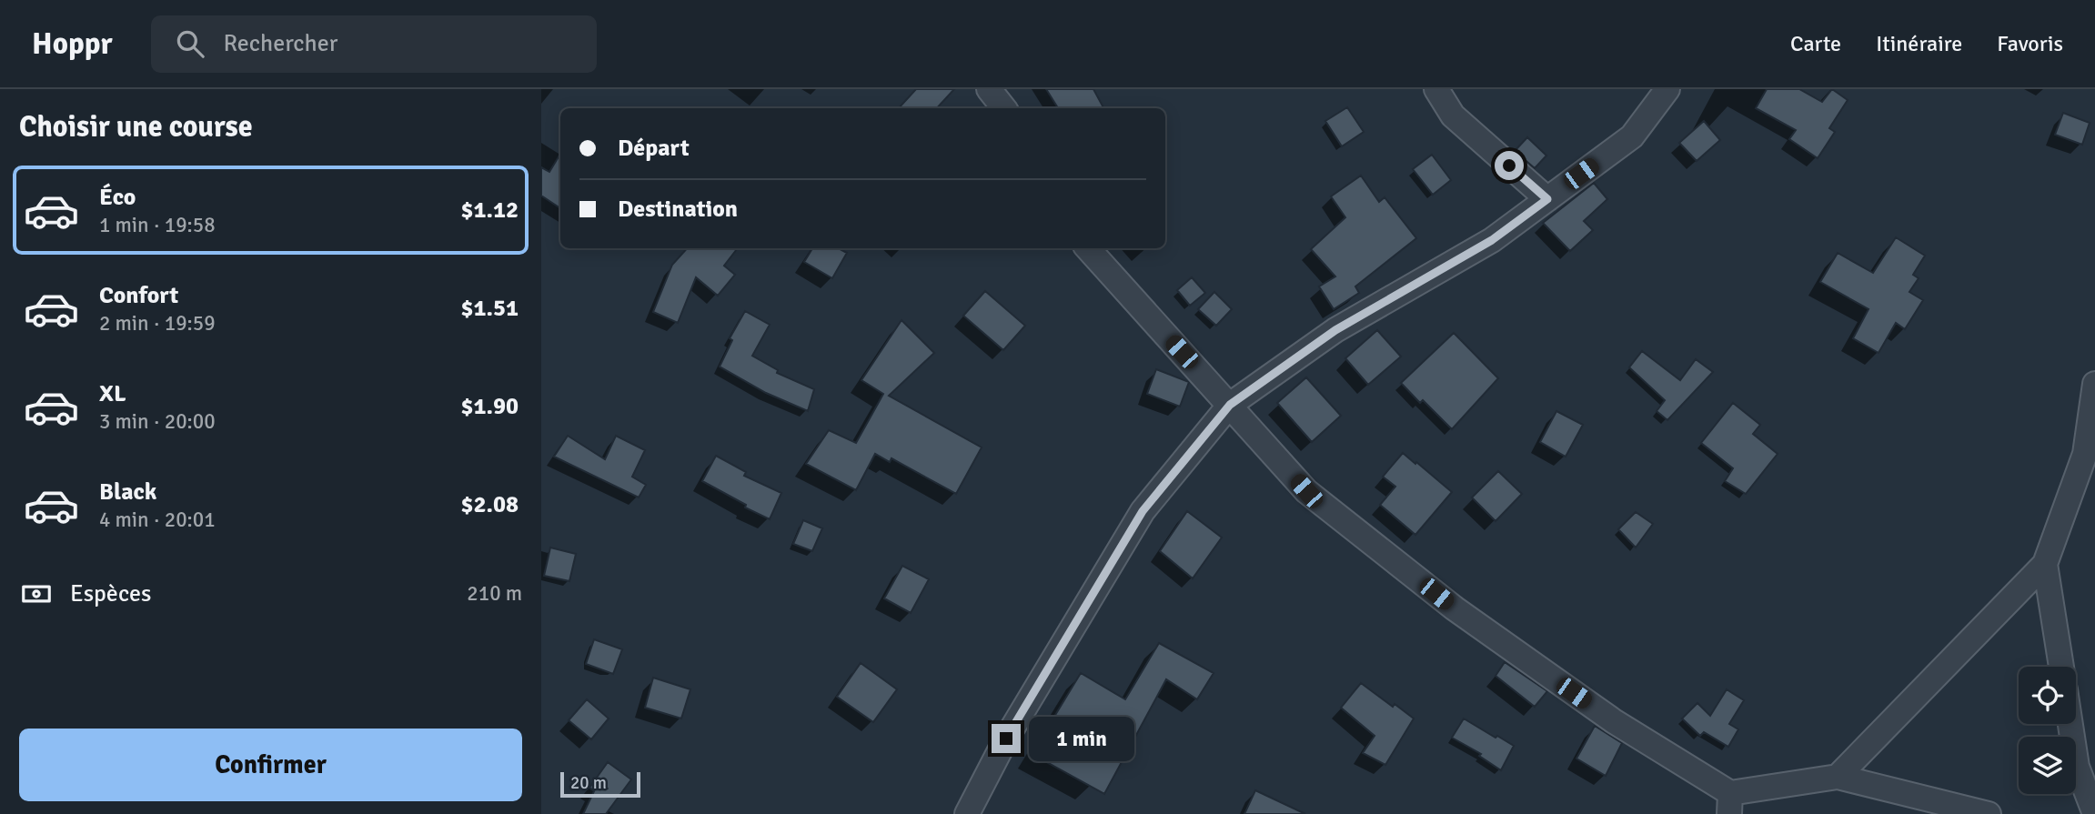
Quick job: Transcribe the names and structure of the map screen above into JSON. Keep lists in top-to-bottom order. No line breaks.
{"scale_bar":"20 m","page":{"header":"Hoppr","search":"Rechercher","nav":["Carte","Itinéraire","Favoris"],"heading":"Choisir une course","banner":["Départ","Destination"],"list":[{"name":"Éco","note":"1 min · 19:58","value":"$1.12"},{"name":"Confort","note":"2 min · 19:59","value":"$1.51"},{"name":"XL","note":"3 min · 20:00","value":"$1.90"},{"name":"Black","note":"4 min · 20:01","value":"$2.08"}],"pay":["Espèces","210 m"],"buttons":"Confirmer","bubble":"1 min","scale":"20 m"}}
